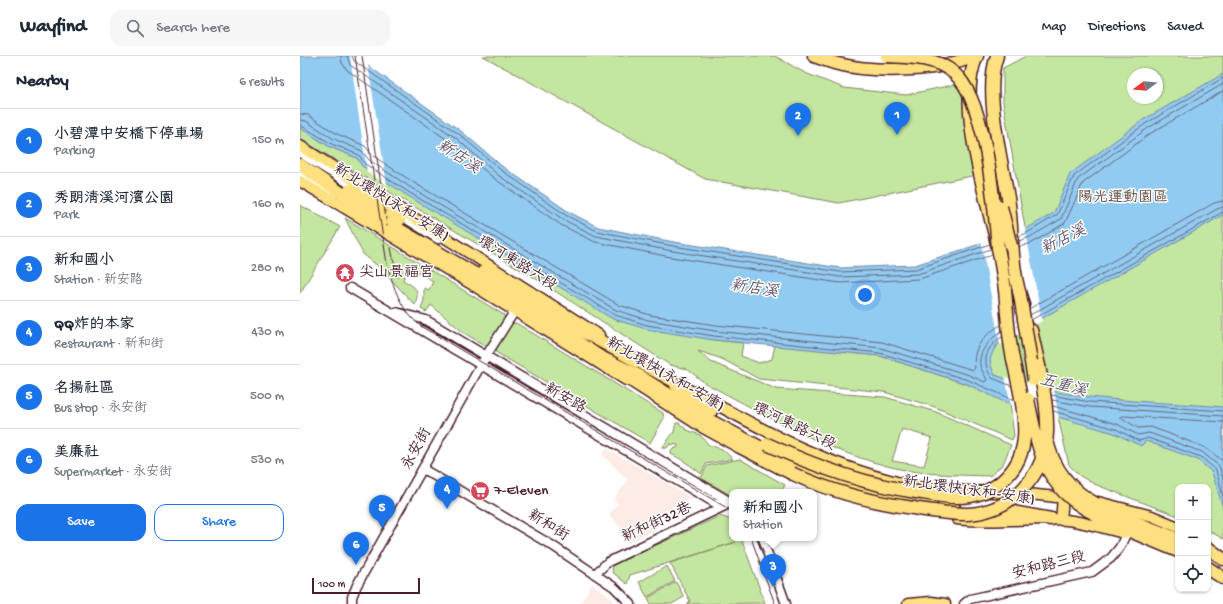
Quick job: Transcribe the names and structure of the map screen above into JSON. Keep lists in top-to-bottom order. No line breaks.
{"streets":{"highway":["新北環快(永和-安康)"],"main road":["環河東路六段"],"street":["新安路","永安街","新和街32巷","新和街","安和路三段"]},"crossings":[["新北環快(永和-安康)","環河東路六段"],["新安路","永安街"],["永安街","新和街"],["新和街32巷","新和街"]],"water":["新店溪","五重溪"],"parks":["陽光運動園區"],"places":{"temple":["尖山景福宮"],"supermarket":["7-Eleven"]},"scale_bar":"100 m","north":"left","page":{"header":"Wayfind","search":"Search here","nav":["Map","Directions","Saved"],"heading":["Nearby","6 results"],"pins":["1","2","4","5","6","3"],"list":[{"mark":"1","name":"小碧潭中安橋下停車場","note":"Parking","value":"150 m"},{"mark":"2","name":"秀朗清溪河濱公園","note":"Park","value":"160 m"},{"mark":"3","name":"新和國小","note":"Station · 新安路","value":"280 m"},{"mark":"4","name":"QQ炸的本家","note":"Restaurant · 新和街","value":"430 m"},{"mark":"5","name":"名揚社區","note":"Bus stop · 永安街","value":"500 m"},{"mark":"6","name":"美廉社","note":"Supermarket · 永安街","value":"530 m"}],"map_buttons":["+","−"],"popup":["新和國小","Station"],"buttons":["Save","Share"],"scale":"100 m"}}
